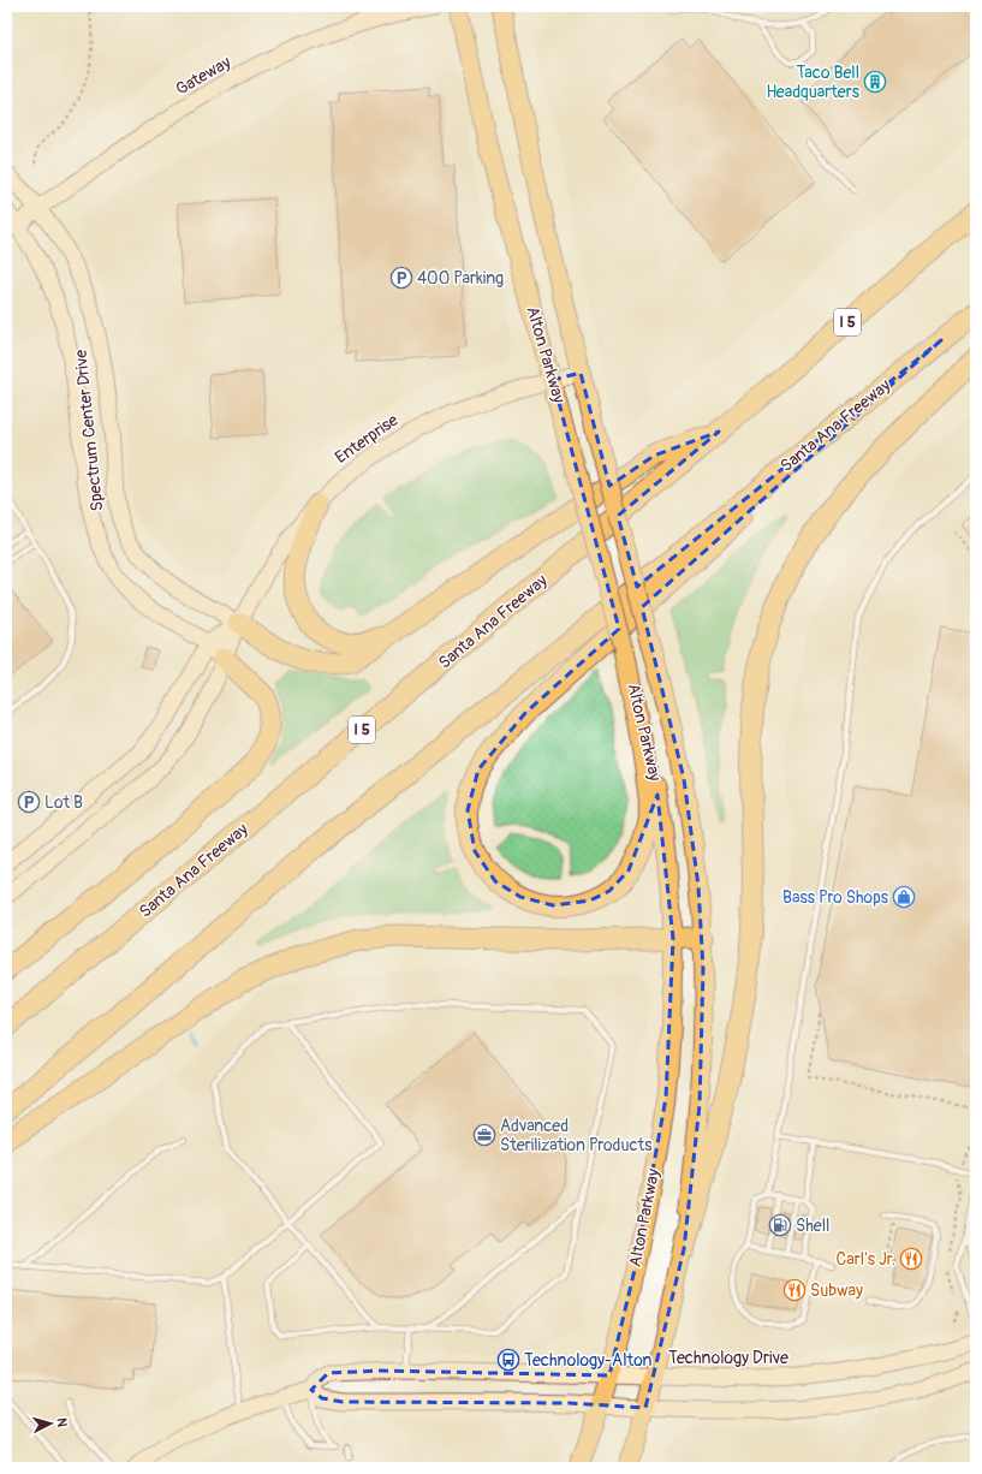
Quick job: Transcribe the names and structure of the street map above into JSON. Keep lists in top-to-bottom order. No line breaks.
{"streets":{"highway":["I 5","Santa Ana Freeway"],"main road":["Alton Parkway"],"street":["Gateway","Spectrum Center Drive","Enterprise","Technology Drive"]},"crossings":[["Gateway","Spectrum Center Drive"],["Alton Parkway","Enterprise"],["Alton Parkway","Technology Drive"],["Spectrum Center Drive","Enterprise"]],"places":{"building":["Taco Bell Headquarters"],"parking":["400 Parking","Lot B"],"shop":["Bass Pro Shops"],"office":["Advanced Sterilization Products"],"fuel station":["Shell"],"restaurant":["Carl's Jr.","Subway"],"bus stop":["Technology-Alton"]},"north":"right"}
